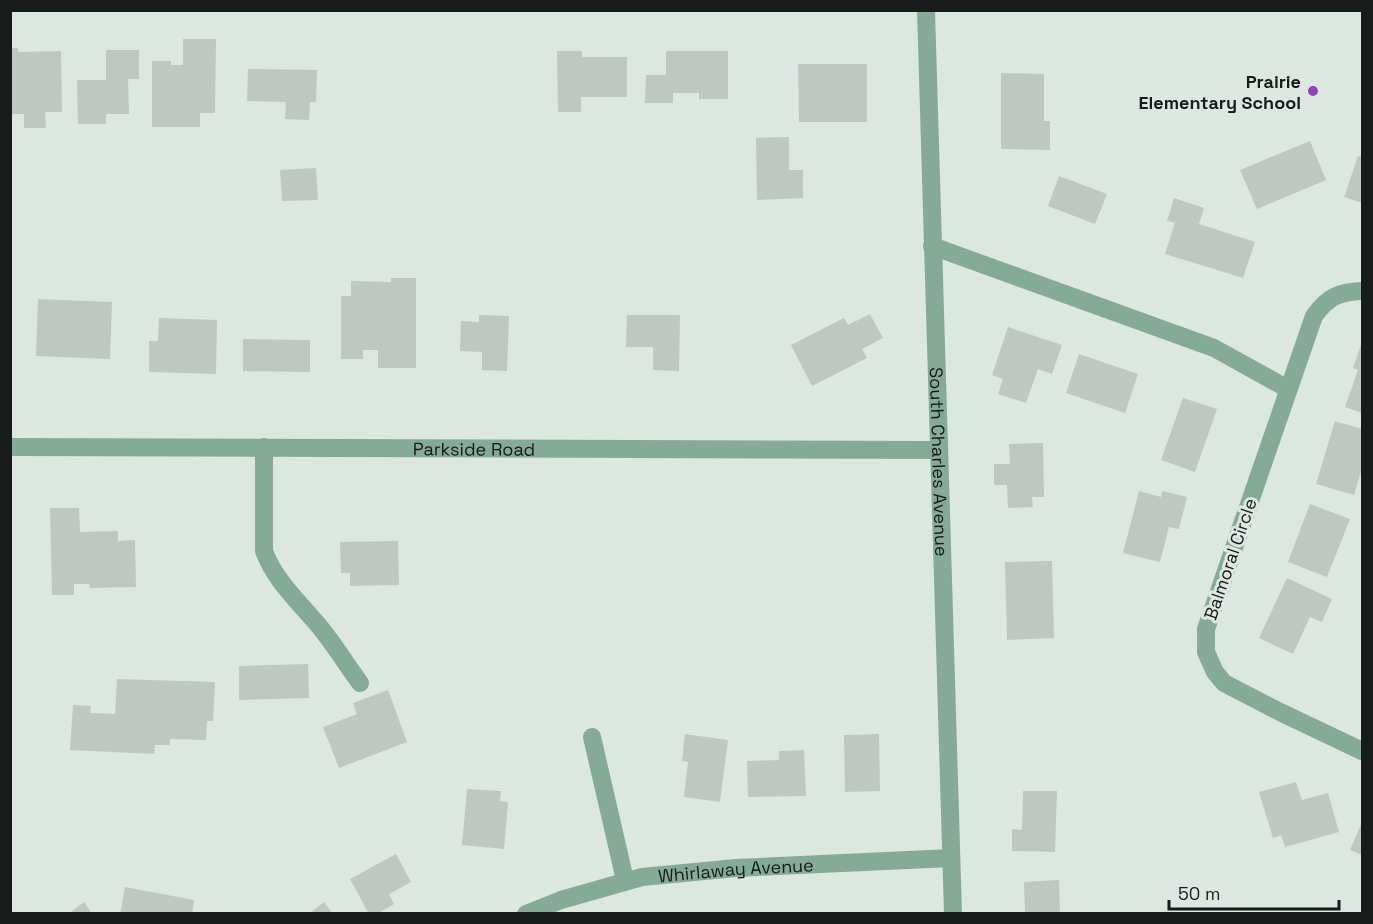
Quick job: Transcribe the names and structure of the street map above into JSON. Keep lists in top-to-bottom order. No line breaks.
{"streets":{"street":["Parkside Road","South Charles Avenue","Balmoral Circle","Whirlaway Avenue"]},"crossings":[["Parkside Road","South Charles Avenue"],["South Charles Avenue","Whirlaway Avenue"]],"places":["Prairie Elementary School"],"scale_bar":"50 m"}
